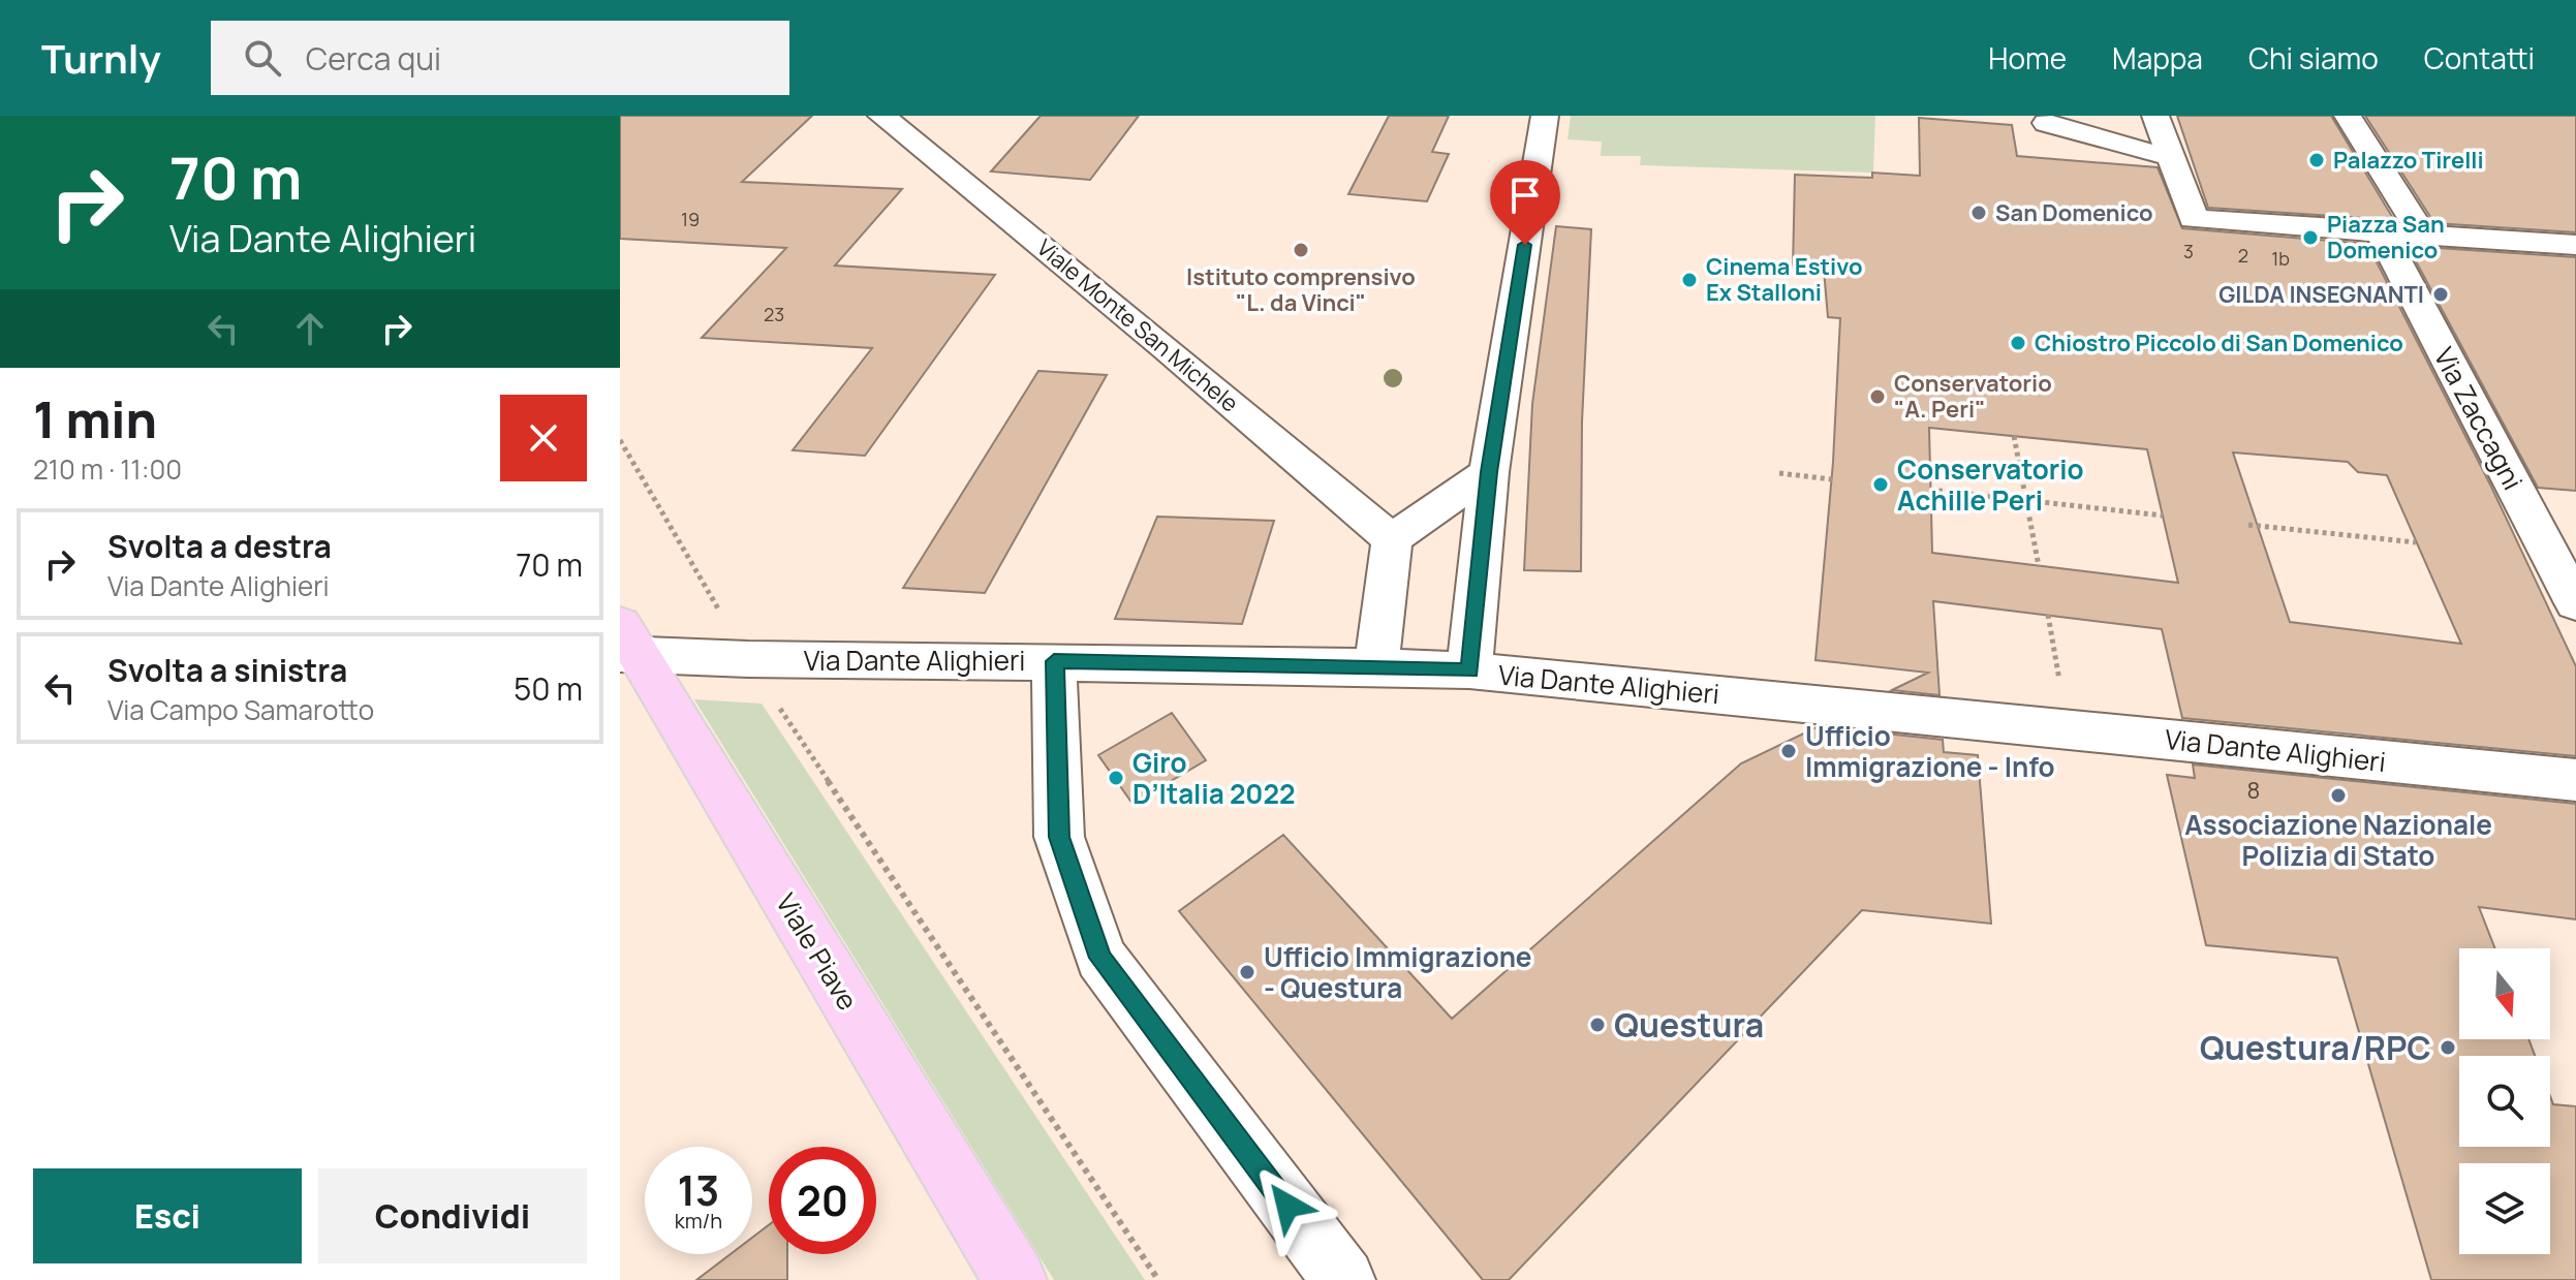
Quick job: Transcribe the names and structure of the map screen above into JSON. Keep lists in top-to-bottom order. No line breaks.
{"streets":{"main road":["Viale Piave"],"street":["Viale Monte San Michele","Via Zaccagni","Via Dante Alighieri"]},"crossings":[["Via Dante Alighieri","Viale Piave"]],"places":["Palazzo Tirelli","San Domenico","Piazza San Domenico","Istituto comprensivo \"L. da Vinci\"","Cinema Estivo Ex Stalloni","GILDA INSEGNANTI","Chiostro Piccolo di San Domenico","Conservatorio \"A. Peri\"","Conservatorio Achille Peri","Ufficio Immigrazione - Info","Giro D’Italia 2022","Associazione Nazionale Polizia di Stato","Ufficio Immigrazione - Questura","Questura","Questura/RPC"],"house_numbers":["19","3","2","1b","23","8"],"north":"bottom","page":{"header":"Turnly","search":"Cerca qui","nav":["Home","Mappa","Chi siamo","Contatti"],"turn":["70 m","Via Dante Alighieri"],"heading":["1 min","210 m · 11:00"],"list":[{"name":"Svolta a destra","note":"Via Dante Alighieri","value":"70 m"},{"name":"Svolta a sinistra","note":"Via Campo Samarotto","value":"50 m"}],"speed":"13 km/h","limit":"20","buttons":["Esci","Condividi"]}}
